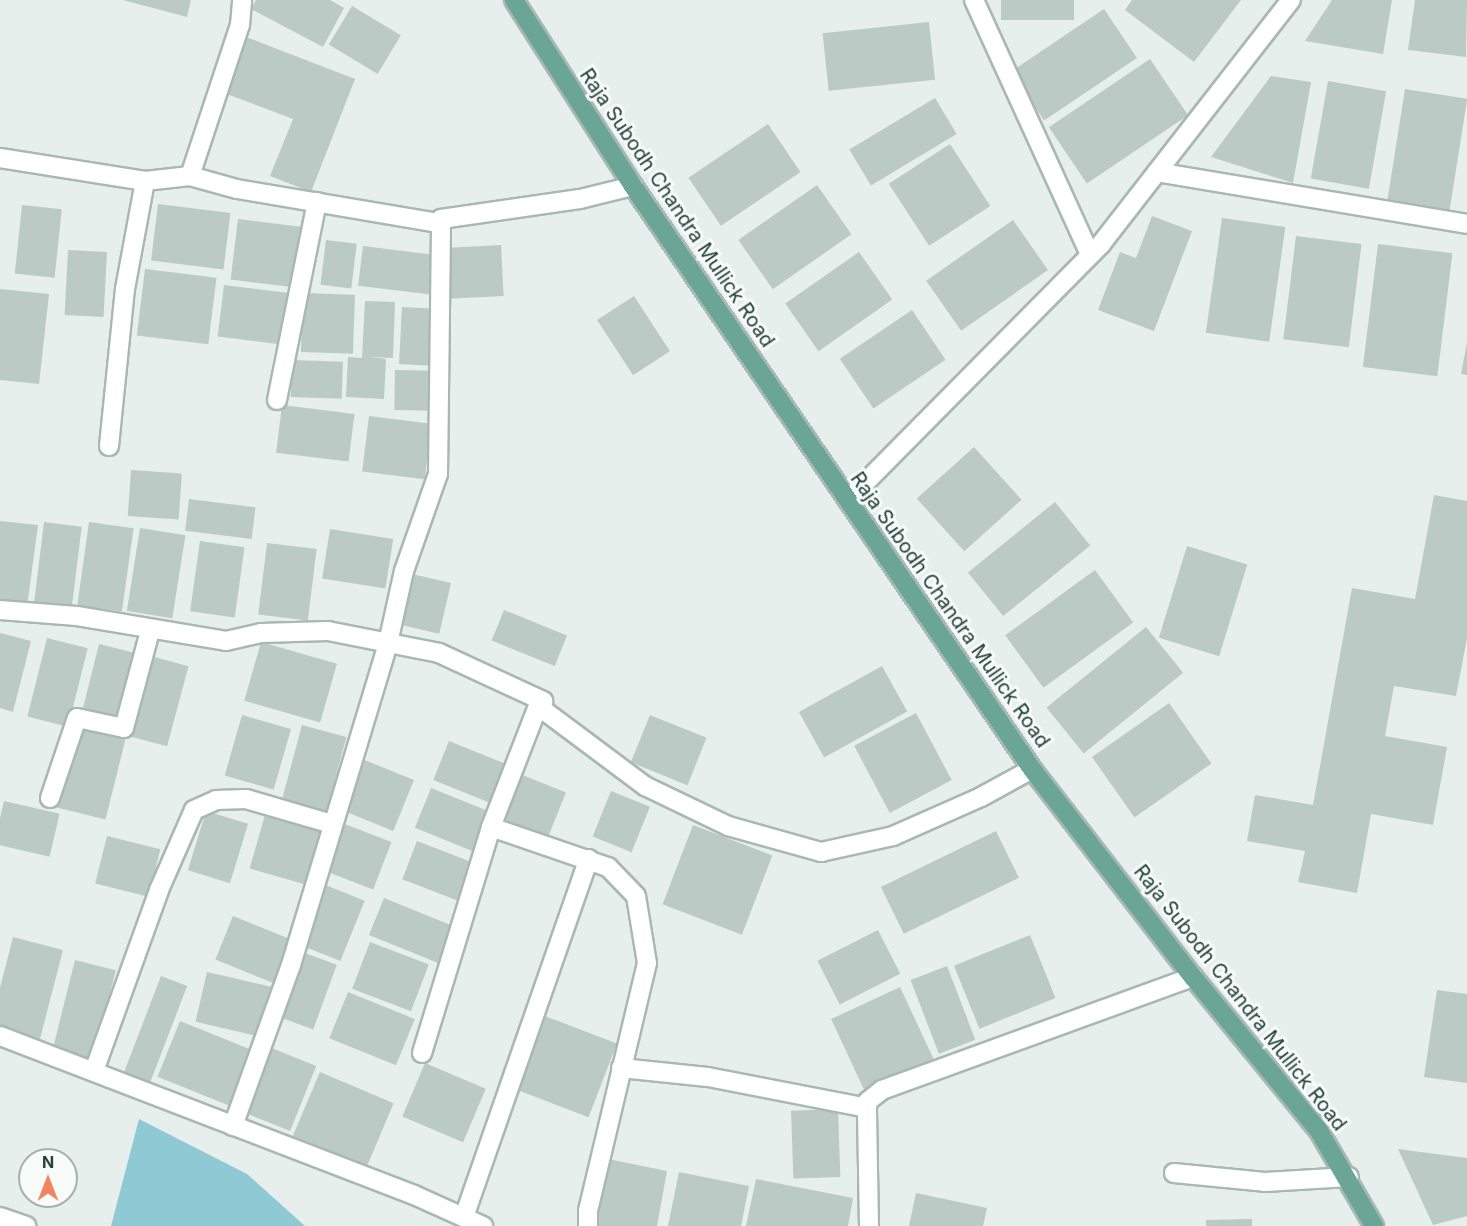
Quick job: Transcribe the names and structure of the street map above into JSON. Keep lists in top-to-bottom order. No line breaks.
{"streets":{"main road":["Raja Subodh Chandra Mullick Road"]},"north":"top"}
